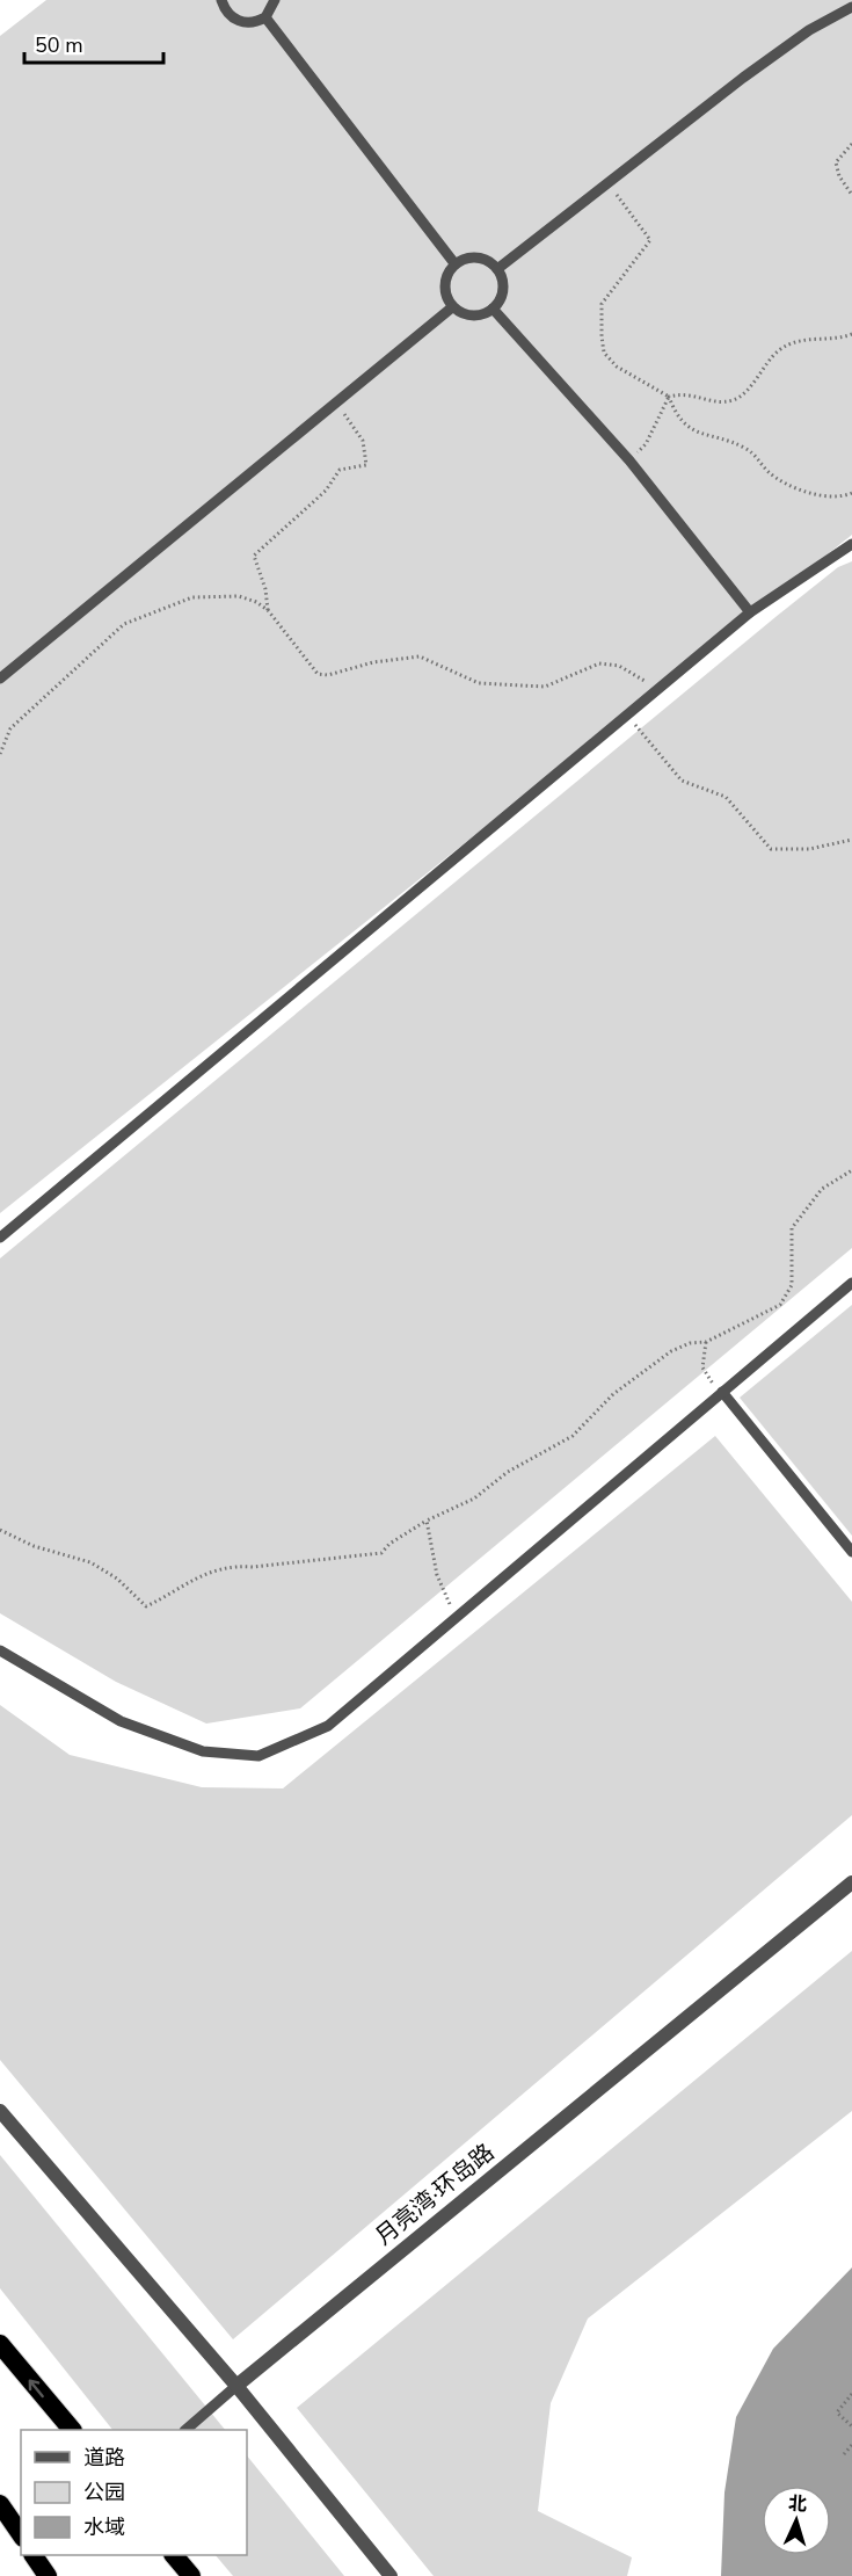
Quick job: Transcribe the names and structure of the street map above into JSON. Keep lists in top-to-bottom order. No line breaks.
{"streets":{"street":["月亮湾·环岛路"]},"legend":["道路","公园","水域"],"scale_bar":"50 m","north":"top"}
